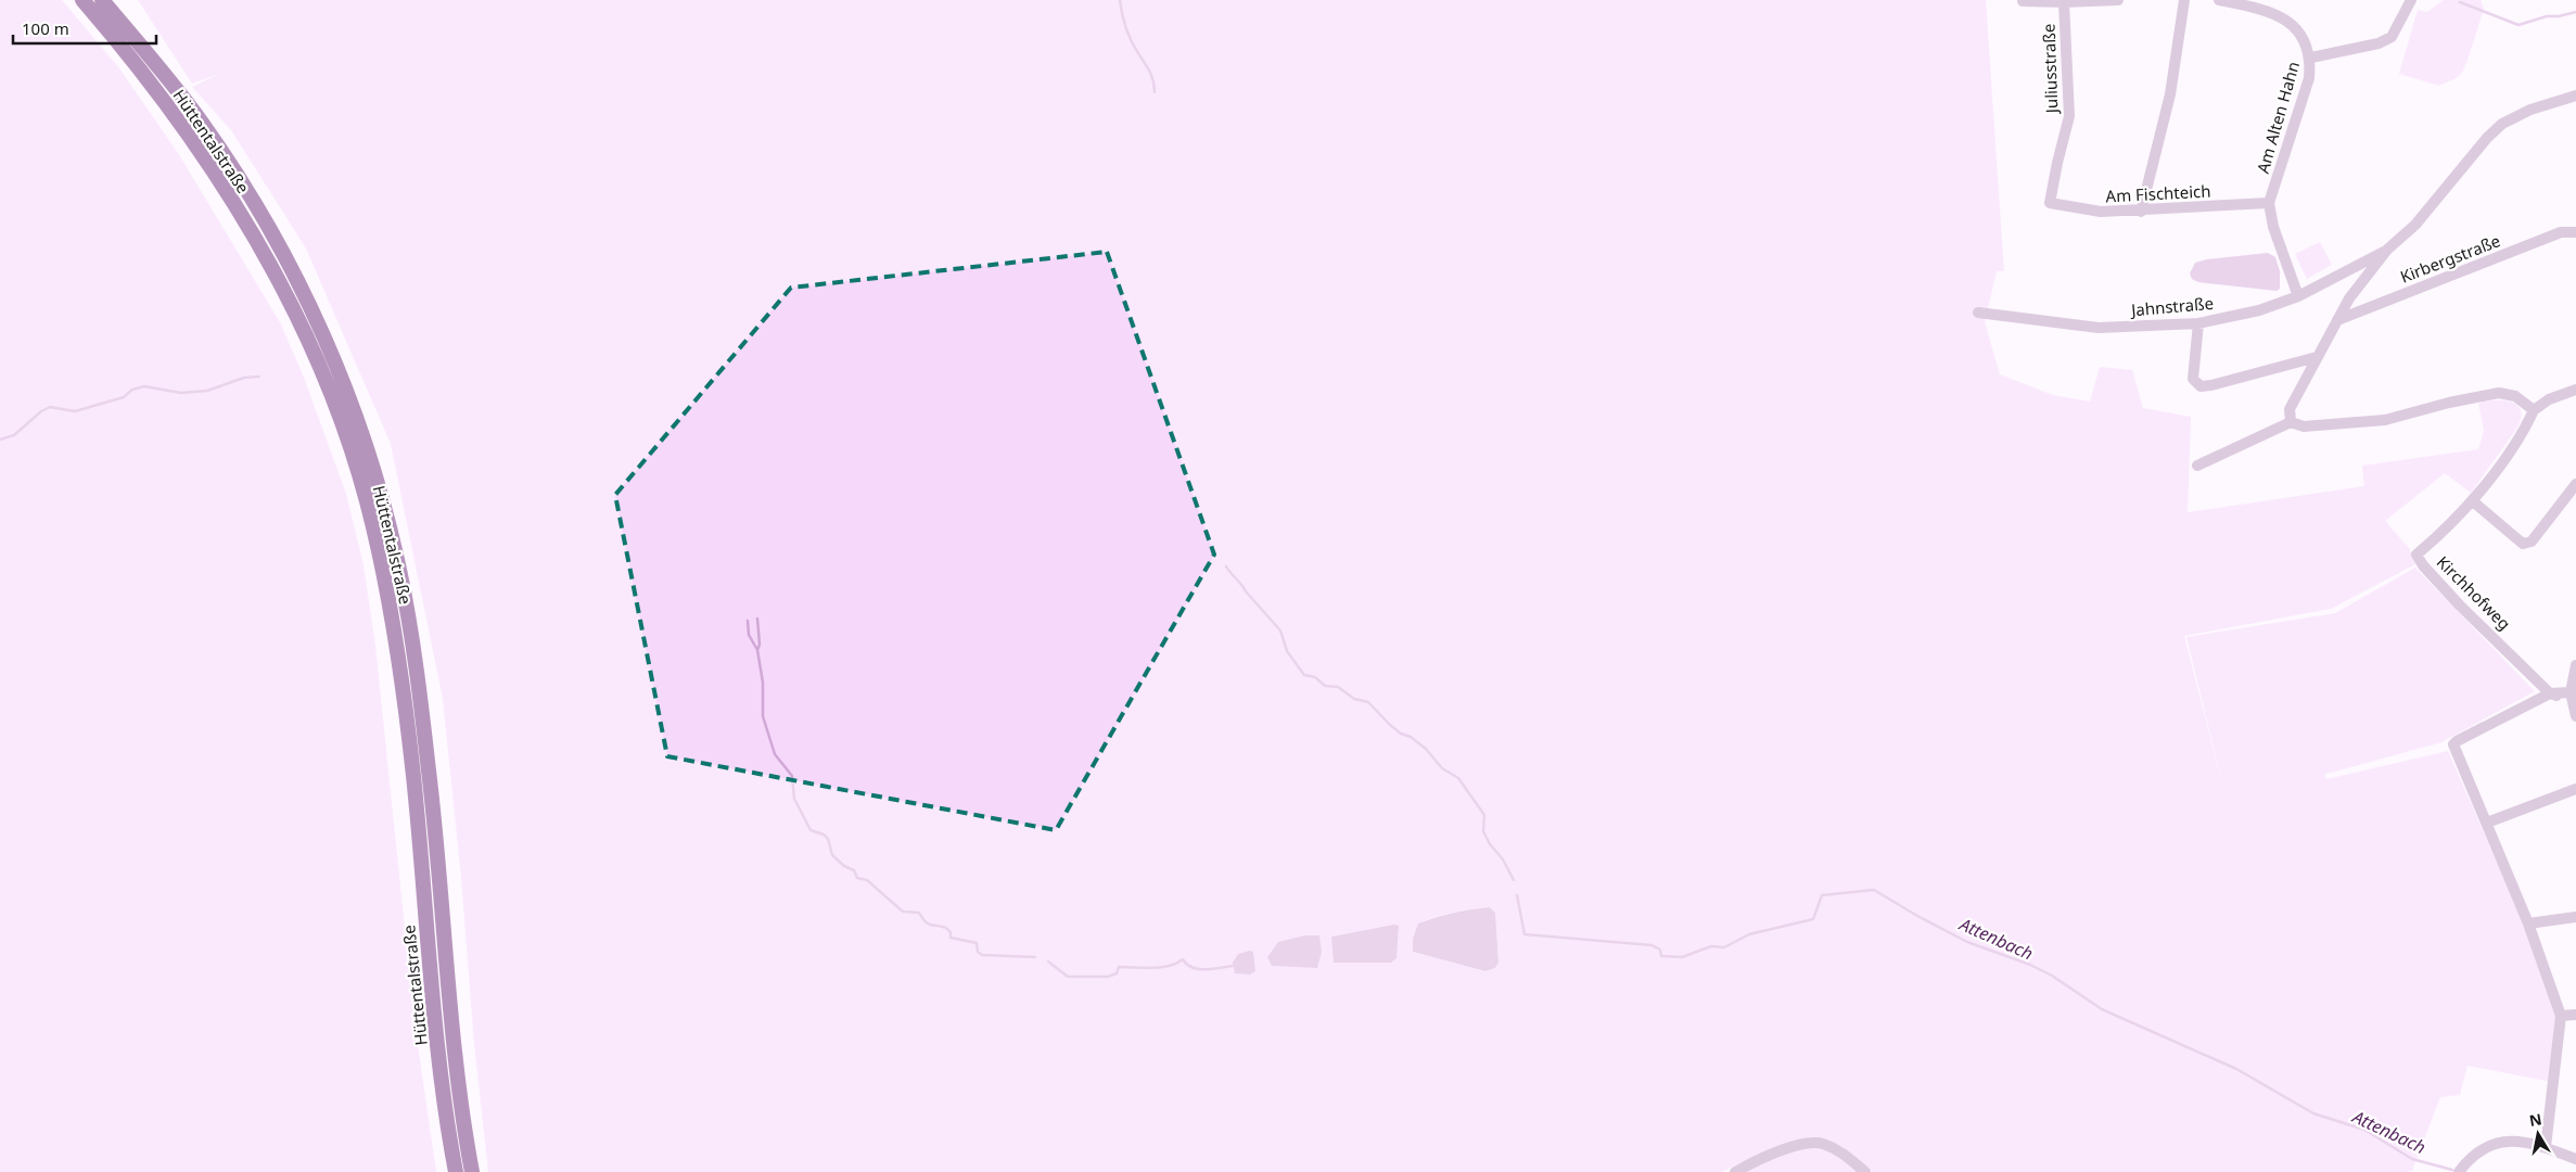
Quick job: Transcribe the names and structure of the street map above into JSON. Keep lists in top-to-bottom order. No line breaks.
{"streets":{"highway":["Hüttentalstraße"],"street":["Juliusstraße","Am Alten Hahn","Am Fischteich","Kirbergstraße","Jahnstraße","Kirchhofweg"]},"crossings":[["Juliusstraße","Am Fischteich"],["Am Alten Hahn","Am Fischteich"],["Am Alten Hahn","Jahnstraße"],["Kirbergstraße","Jahnstraße"]],"water":["Attenbach"],"scale_bar":"100 m","north":"top"}
